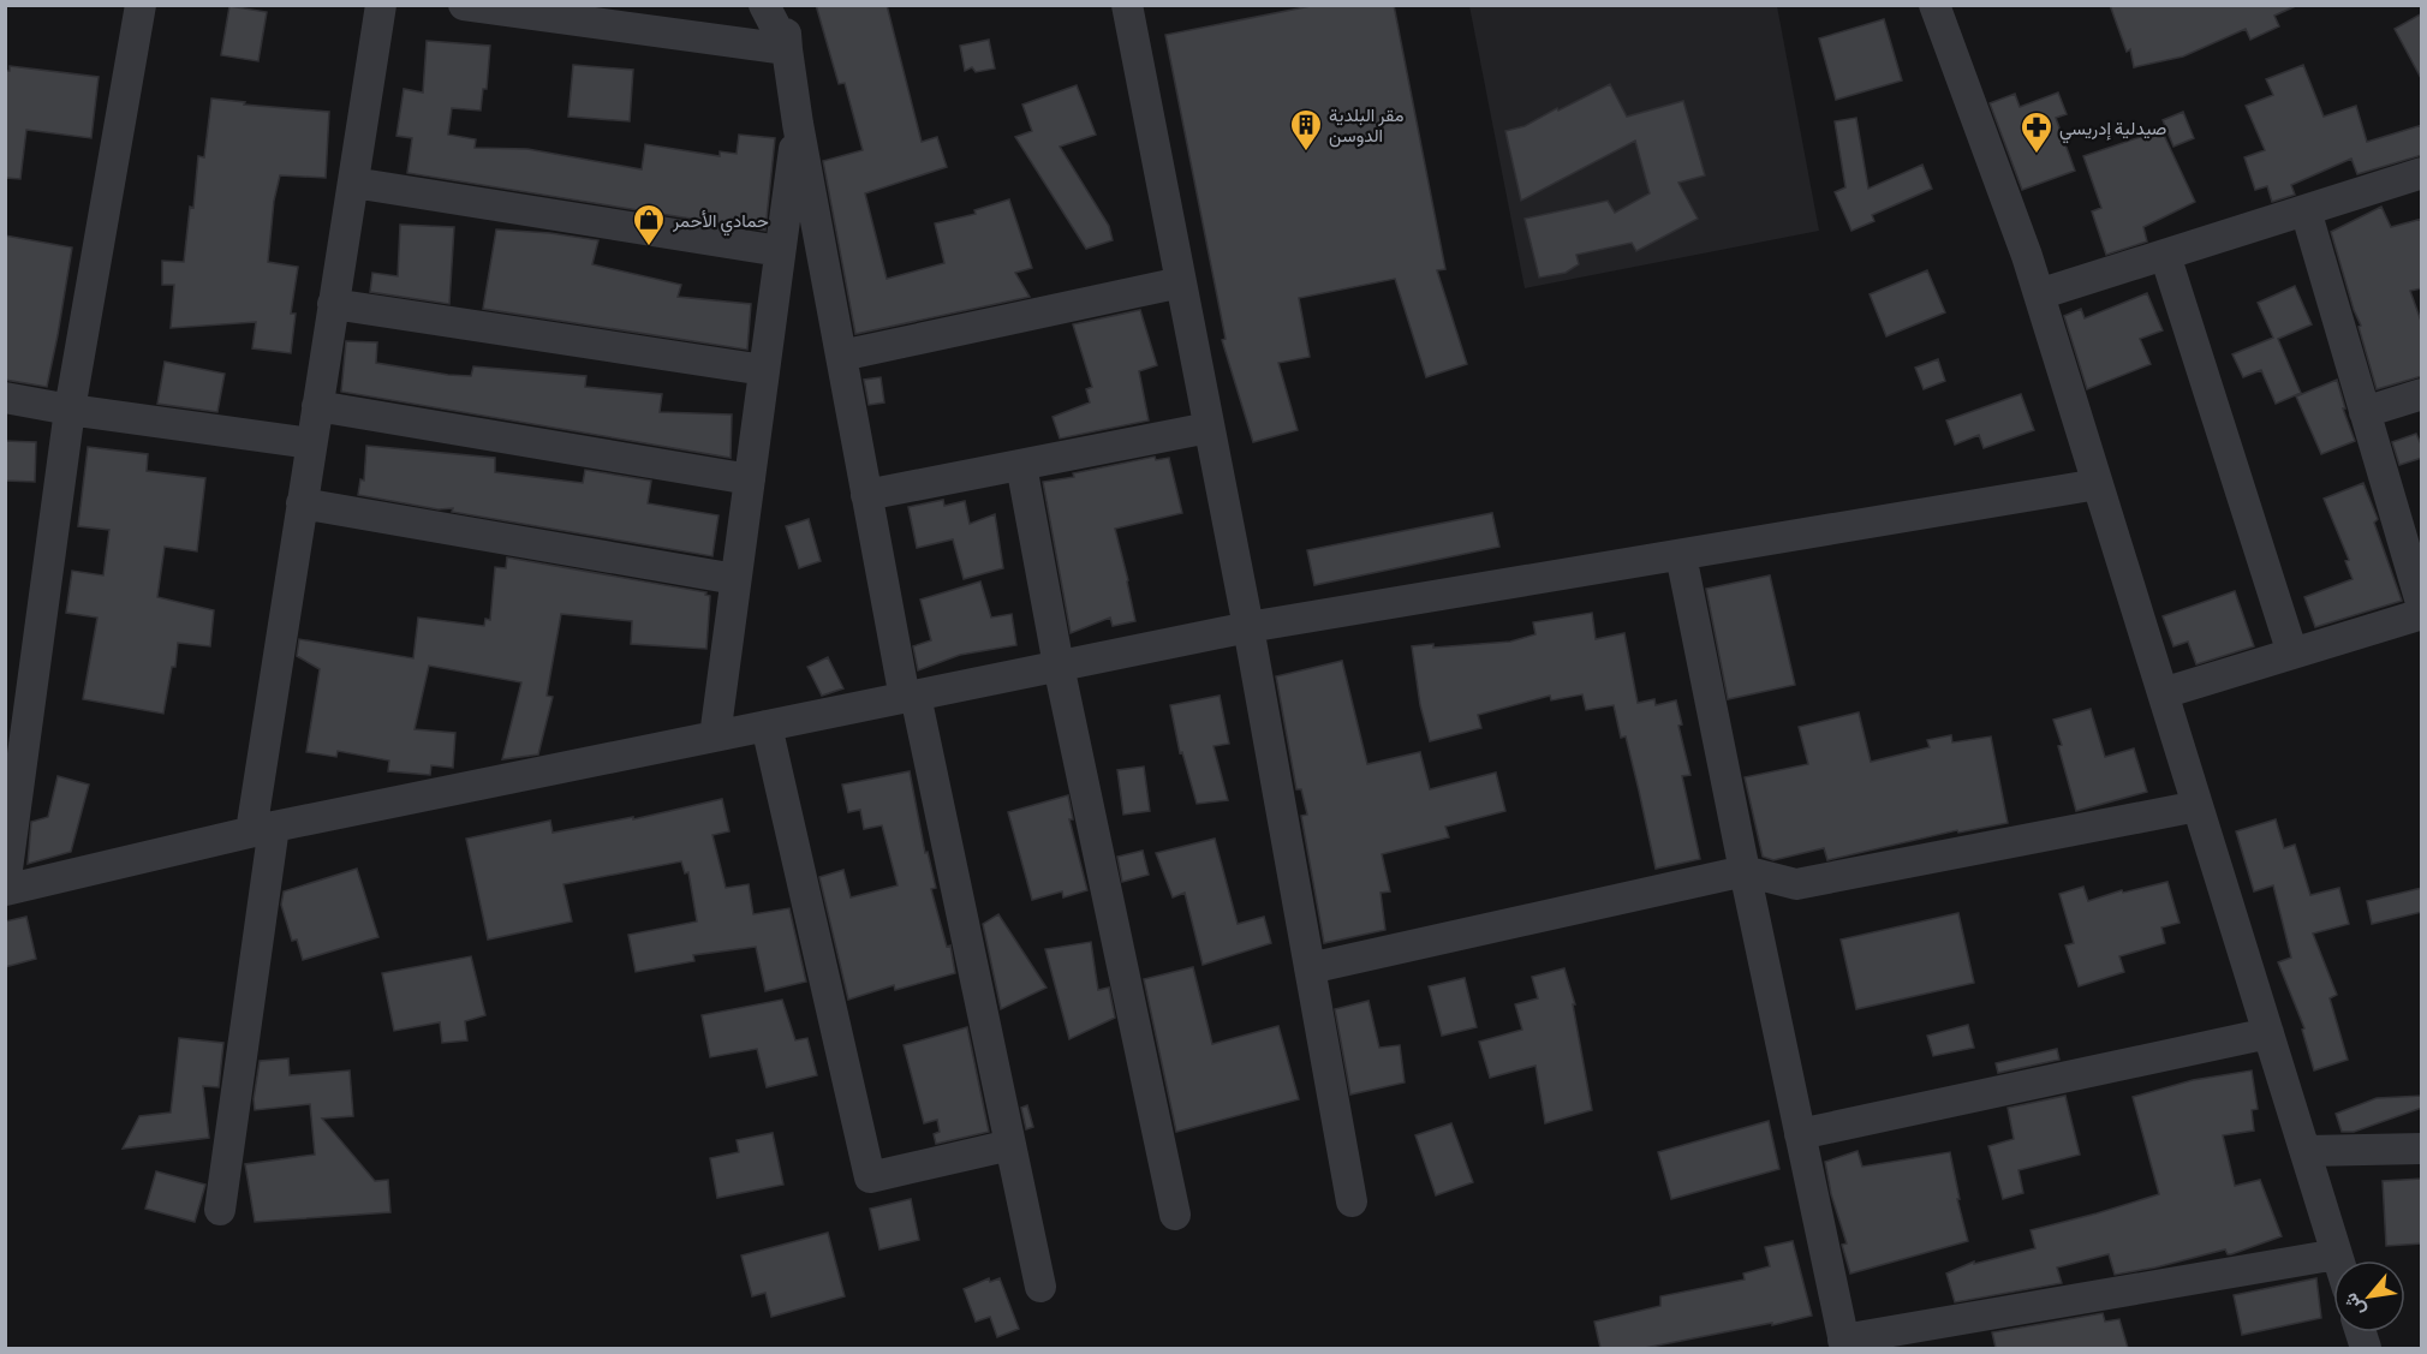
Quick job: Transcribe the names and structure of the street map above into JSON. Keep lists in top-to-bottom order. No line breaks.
{"places":{"building":["مقر البلدية الدوسن"],"pharmacy":["صيدلية إدريسي"],"shop":["حمادي الأحمر"]},"north":"bottom left"}
